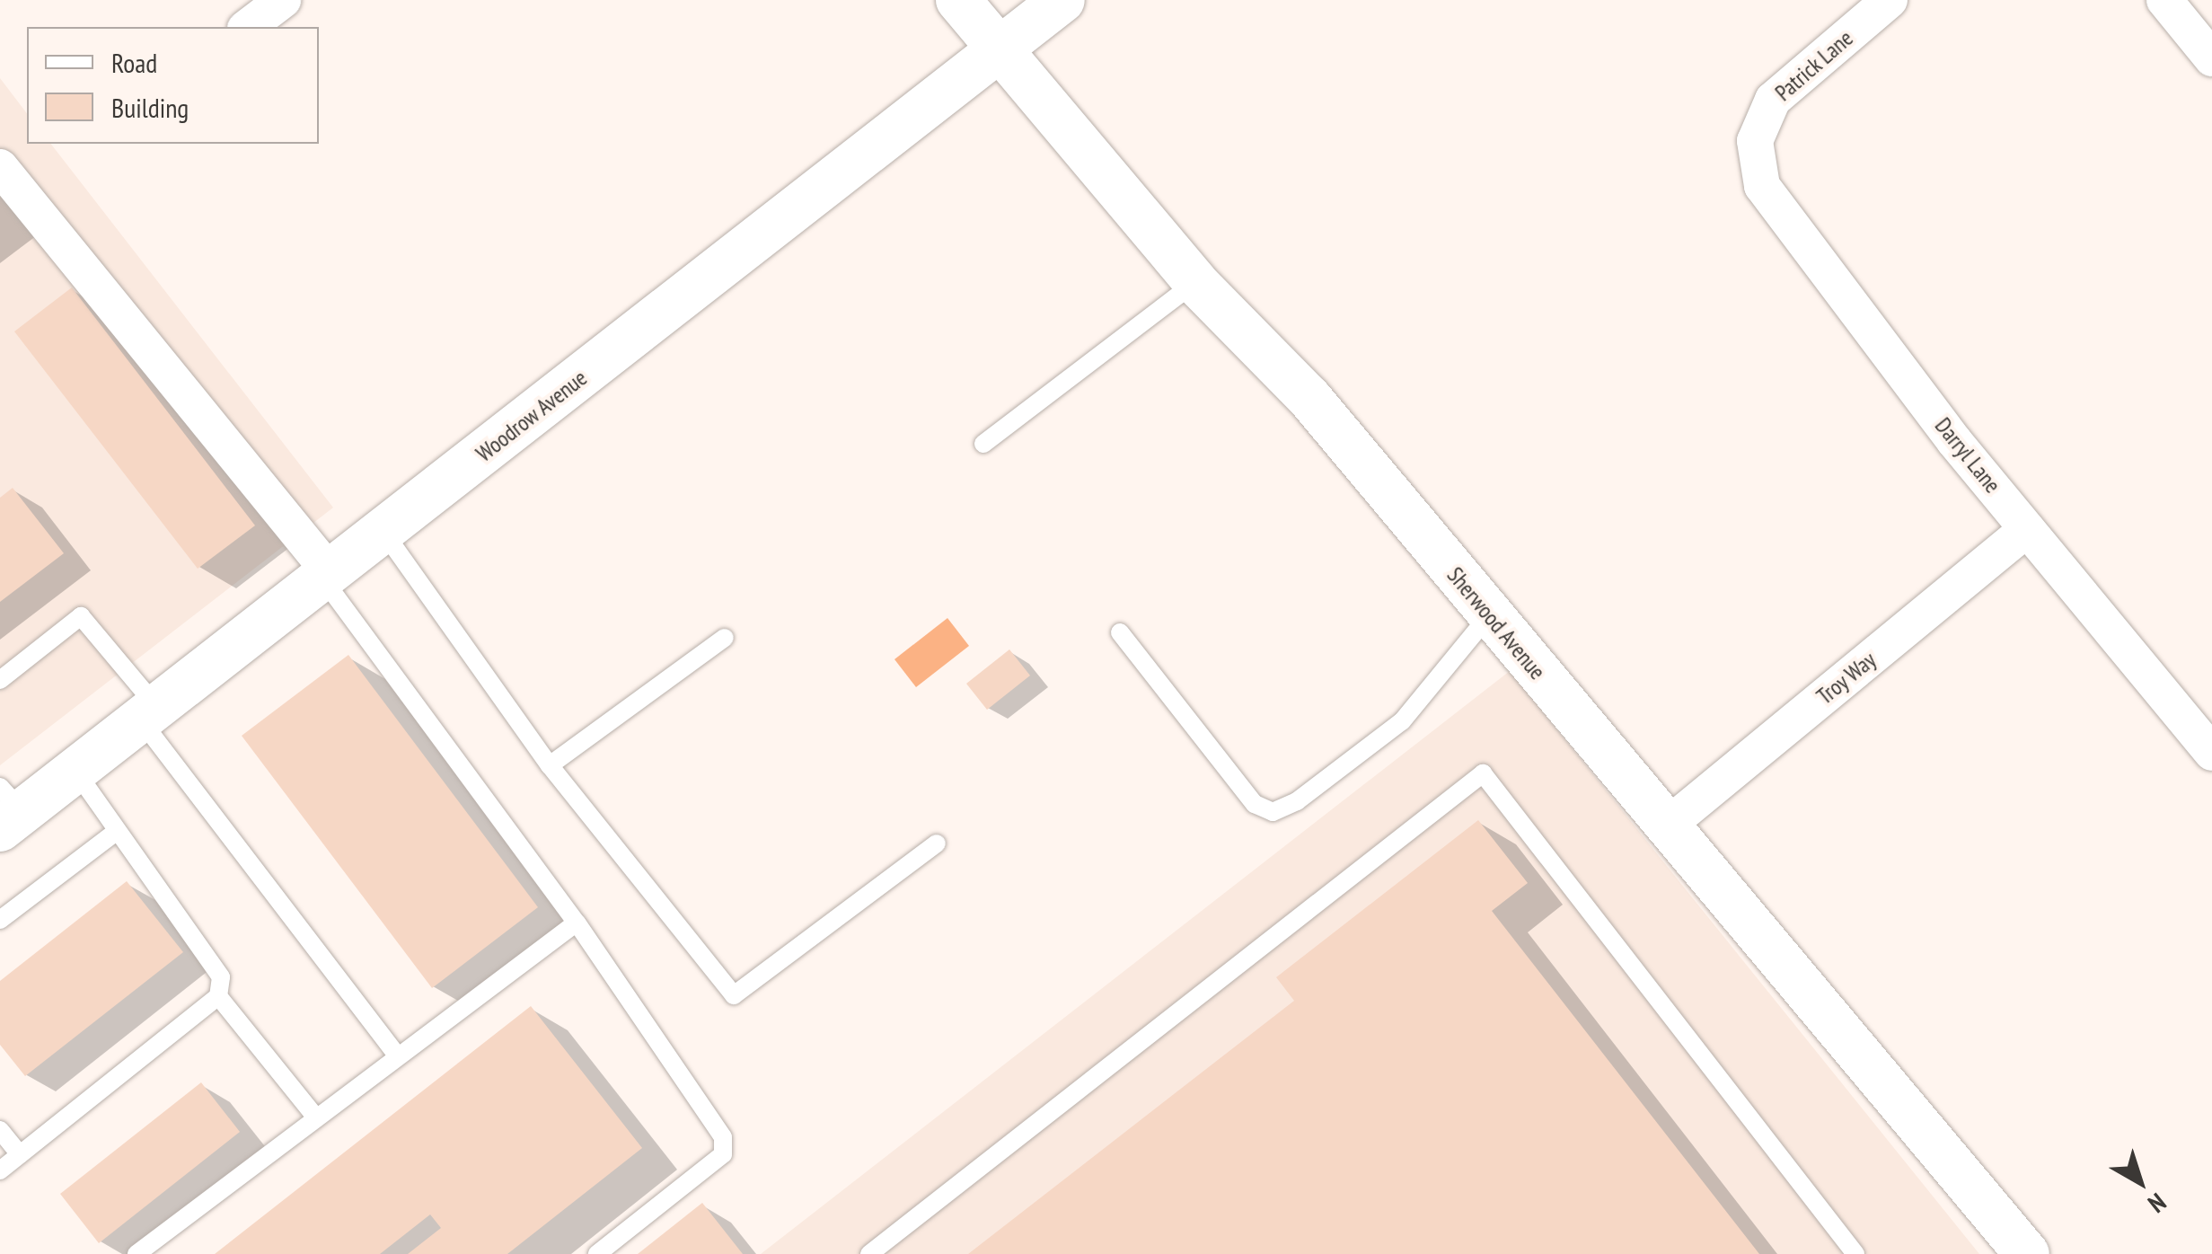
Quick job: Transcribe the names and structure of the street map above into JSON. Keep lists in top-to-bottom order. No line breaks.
{"streets":{"street":["Patrick Lane","Woodrow Avenue","Darryl Lane","Sherwood Avenue","Troy Way"]},"crossings":[["Patrick Lane","Darryl Lane"],["Woodrow Avenue","Sherwood Avenue"],["Darryl Lane","Troy Way"],["Sherwood Avenue","Troy Way"]],"legend":["Road","Building"],"north":"bottom right"}
